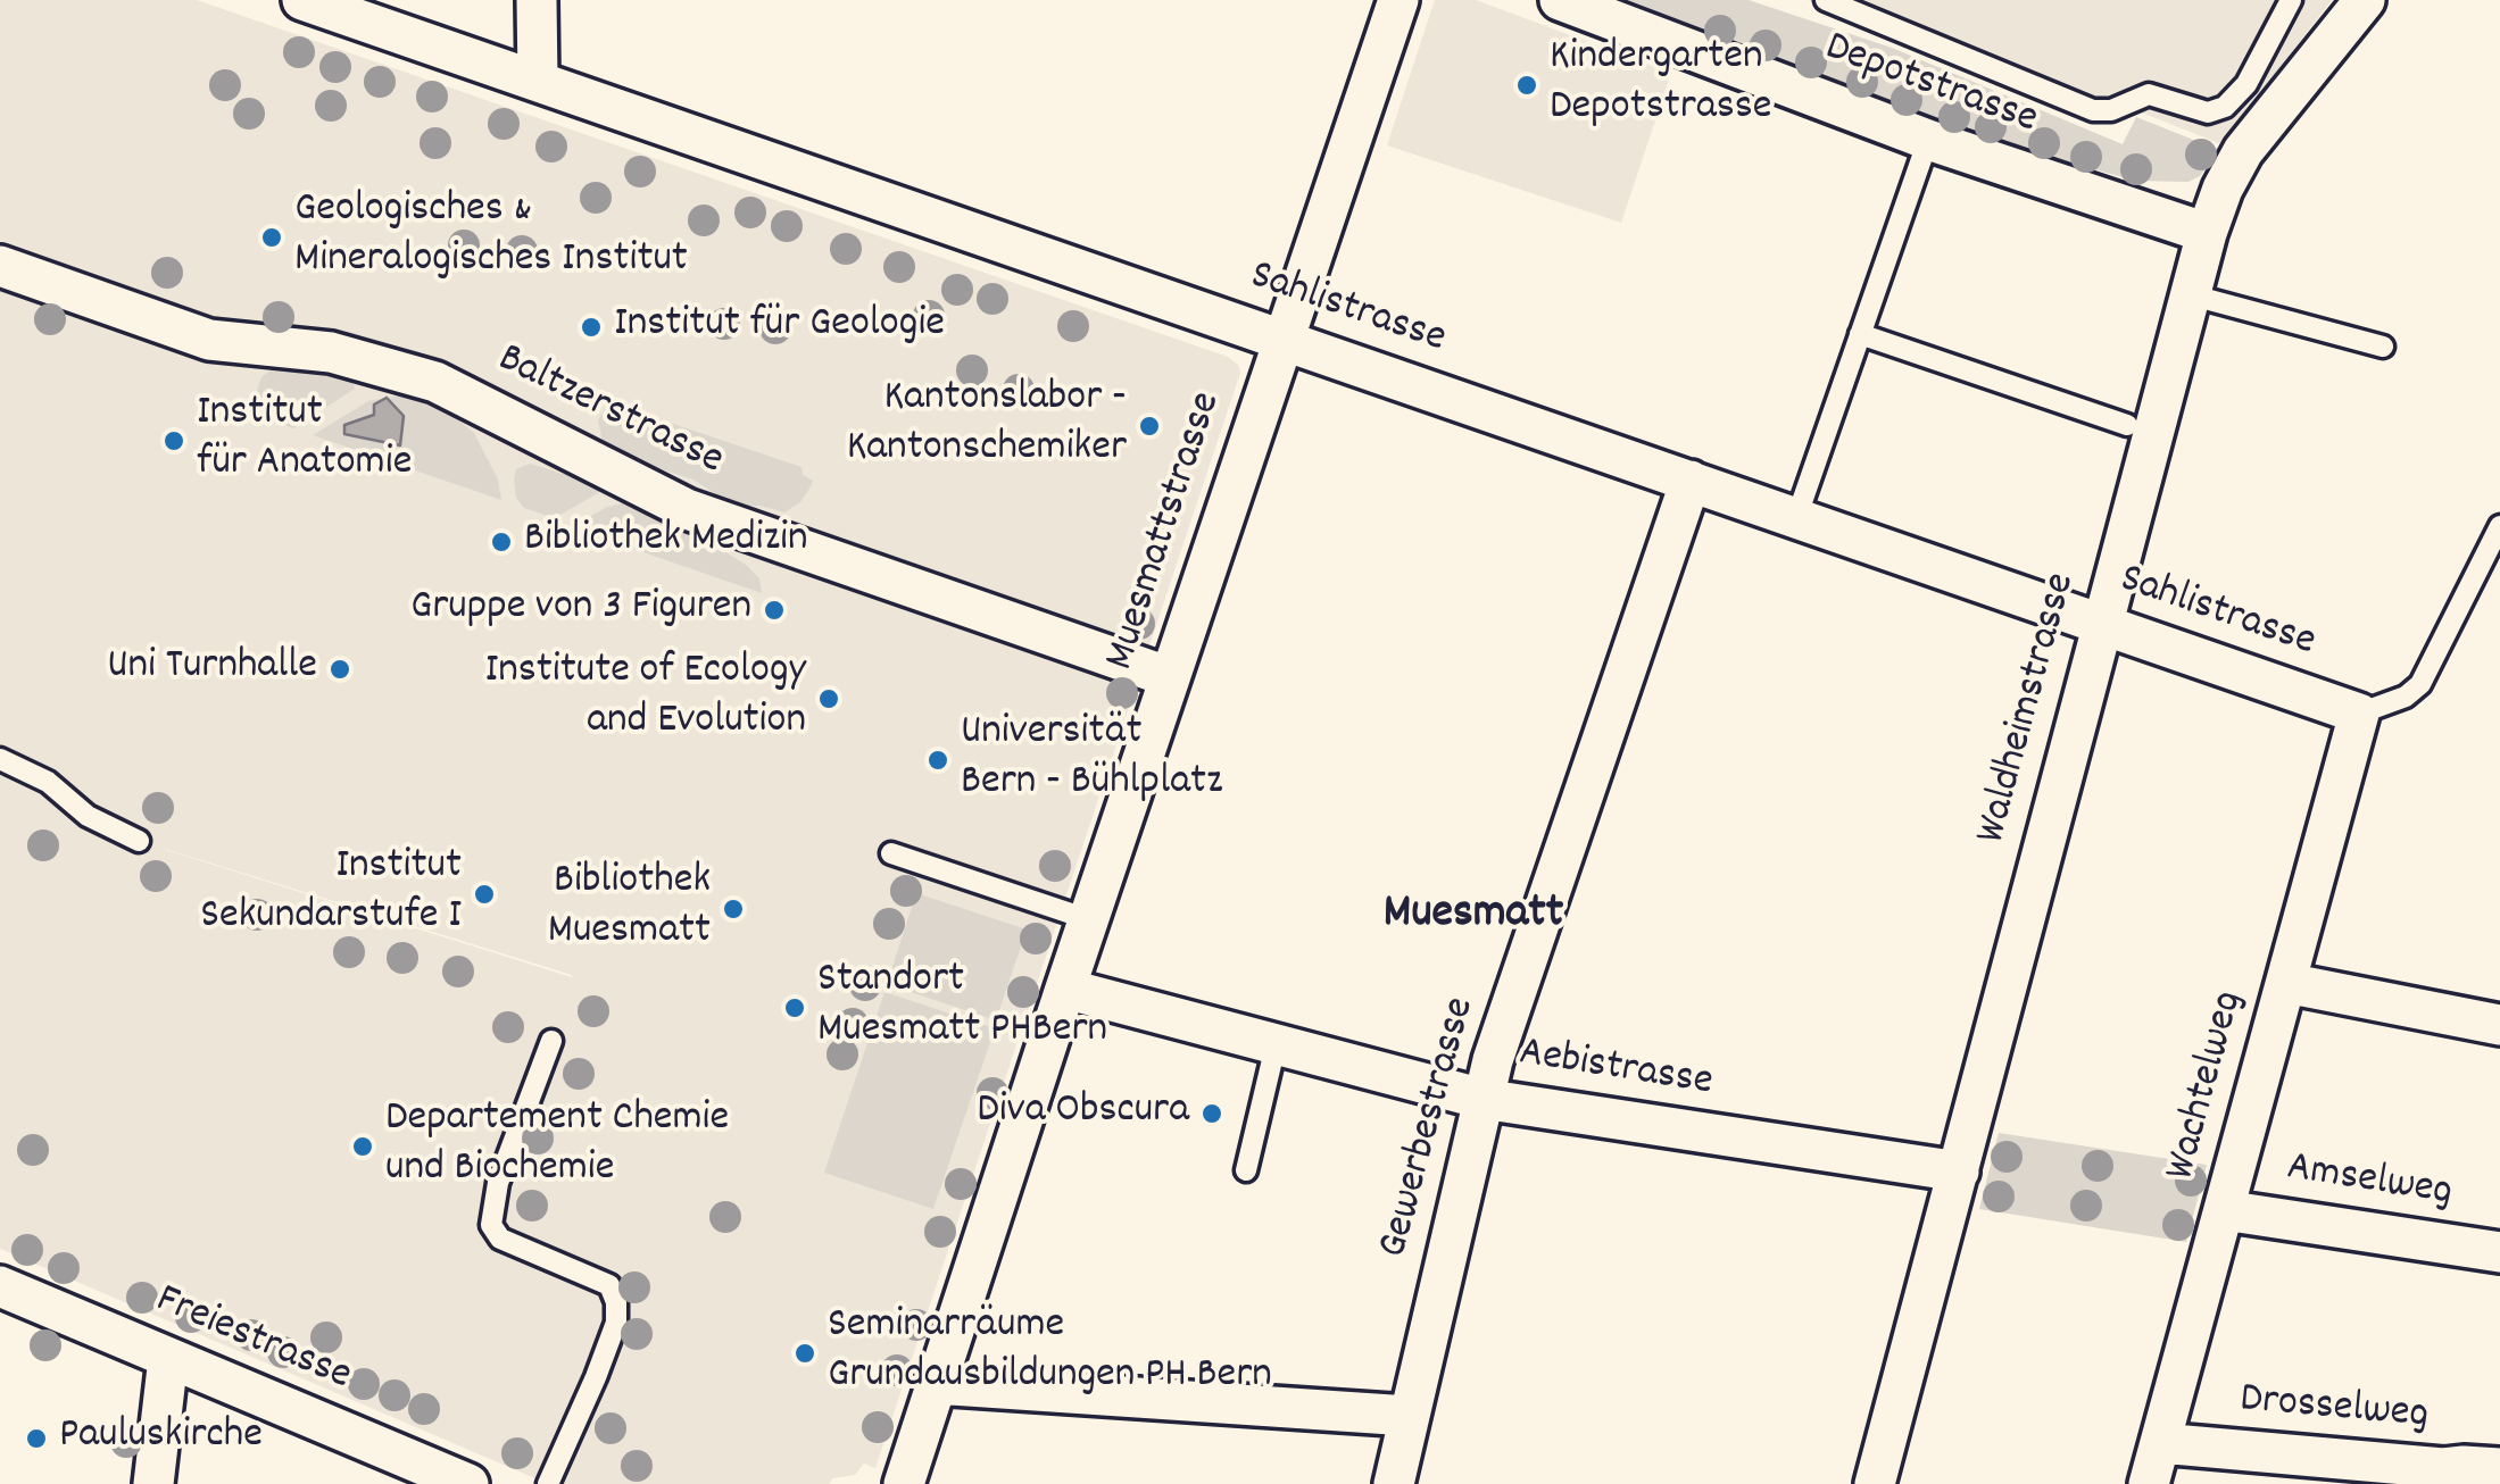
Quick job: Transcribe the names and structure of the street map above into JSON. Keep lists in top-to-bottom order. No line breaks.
{"streets":{"street":["Depotstrasse","Sahlistrasse","Baltzerstrasse","Muesmattstrasse","Waldheimstrasse","Aebistrasse","Wachtelweg","Gewerbestrasse","Amselweg","Freiestrasse","Drosselweg"]},"crossings":[["Depotstrasse","Waldheimstrasse"],["Sahlistrasse","Muesmattstrasse"],["Sahlistrasse","Waldheimstrasse"],["Sahlistrasse","Wachtelweg"],["Sahlistrasse","Gewerbestrasse"],["Baltzerstrasse","Muesmattstrasse"],["Muesmattstrasse","Aebistrasse"],["Waldheimstrasse","Aebistrasse"],["Aebistrasse","Gewerbestrasse"],["Wachtelweg","Amselweg"],["Wachtelweg","Drosselweg"]],"districts":["Muesmatt"],"places":["Kindergarten Depotstrasse","Geologisches & Mineralogisches Institut","Institut für Geologie","Kantonslabor - Kantonschemiker","Institut für Anatomie","Bibliothek Medizin","Gruppe von 3 Figuren","Uni Turnhalle","Institute of Ecology and Evolution","Universität Bern - Bühlplatz","Institut Sekundarstufe I","Bibliothek Muesmatt","Standort Muesmatt PHBern","Diva Obscura","Departement Chemie und Biochemie","Seminarräume Grundausbildungen PH Bern","Pauluskirche"]}
